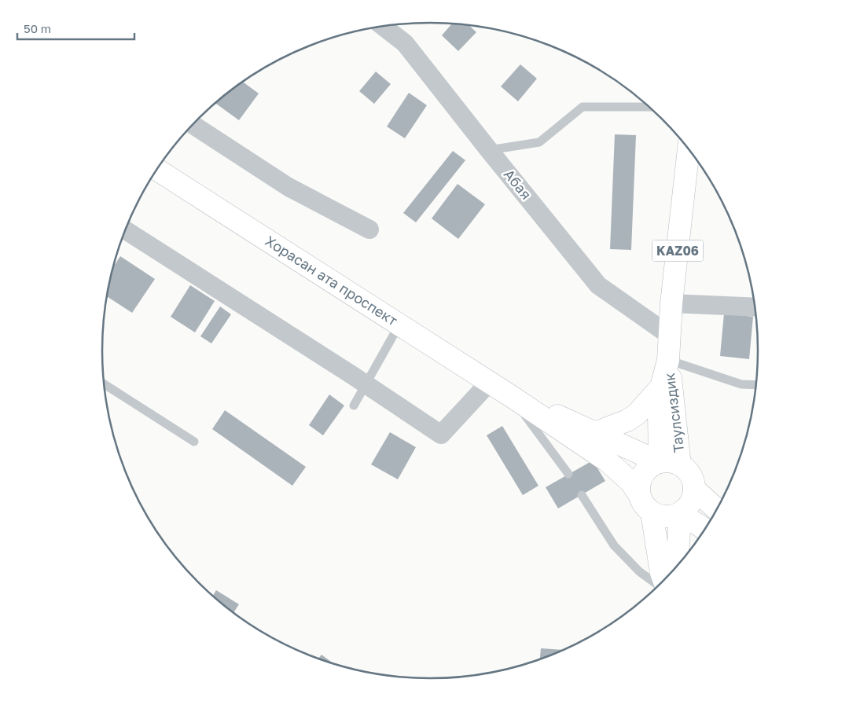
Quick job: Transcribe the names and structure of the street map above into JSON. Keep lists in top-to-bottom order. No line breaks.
{"streets":{"main road":["KAZ06","Хорасан ата проспект","Таулсиздик"],"street":["Абая"]},"crossings":[["Абая","Таулсиздик"],["Хорасан ата проспект","Таулсиздик"]],"scale_bar":"50 m"}
